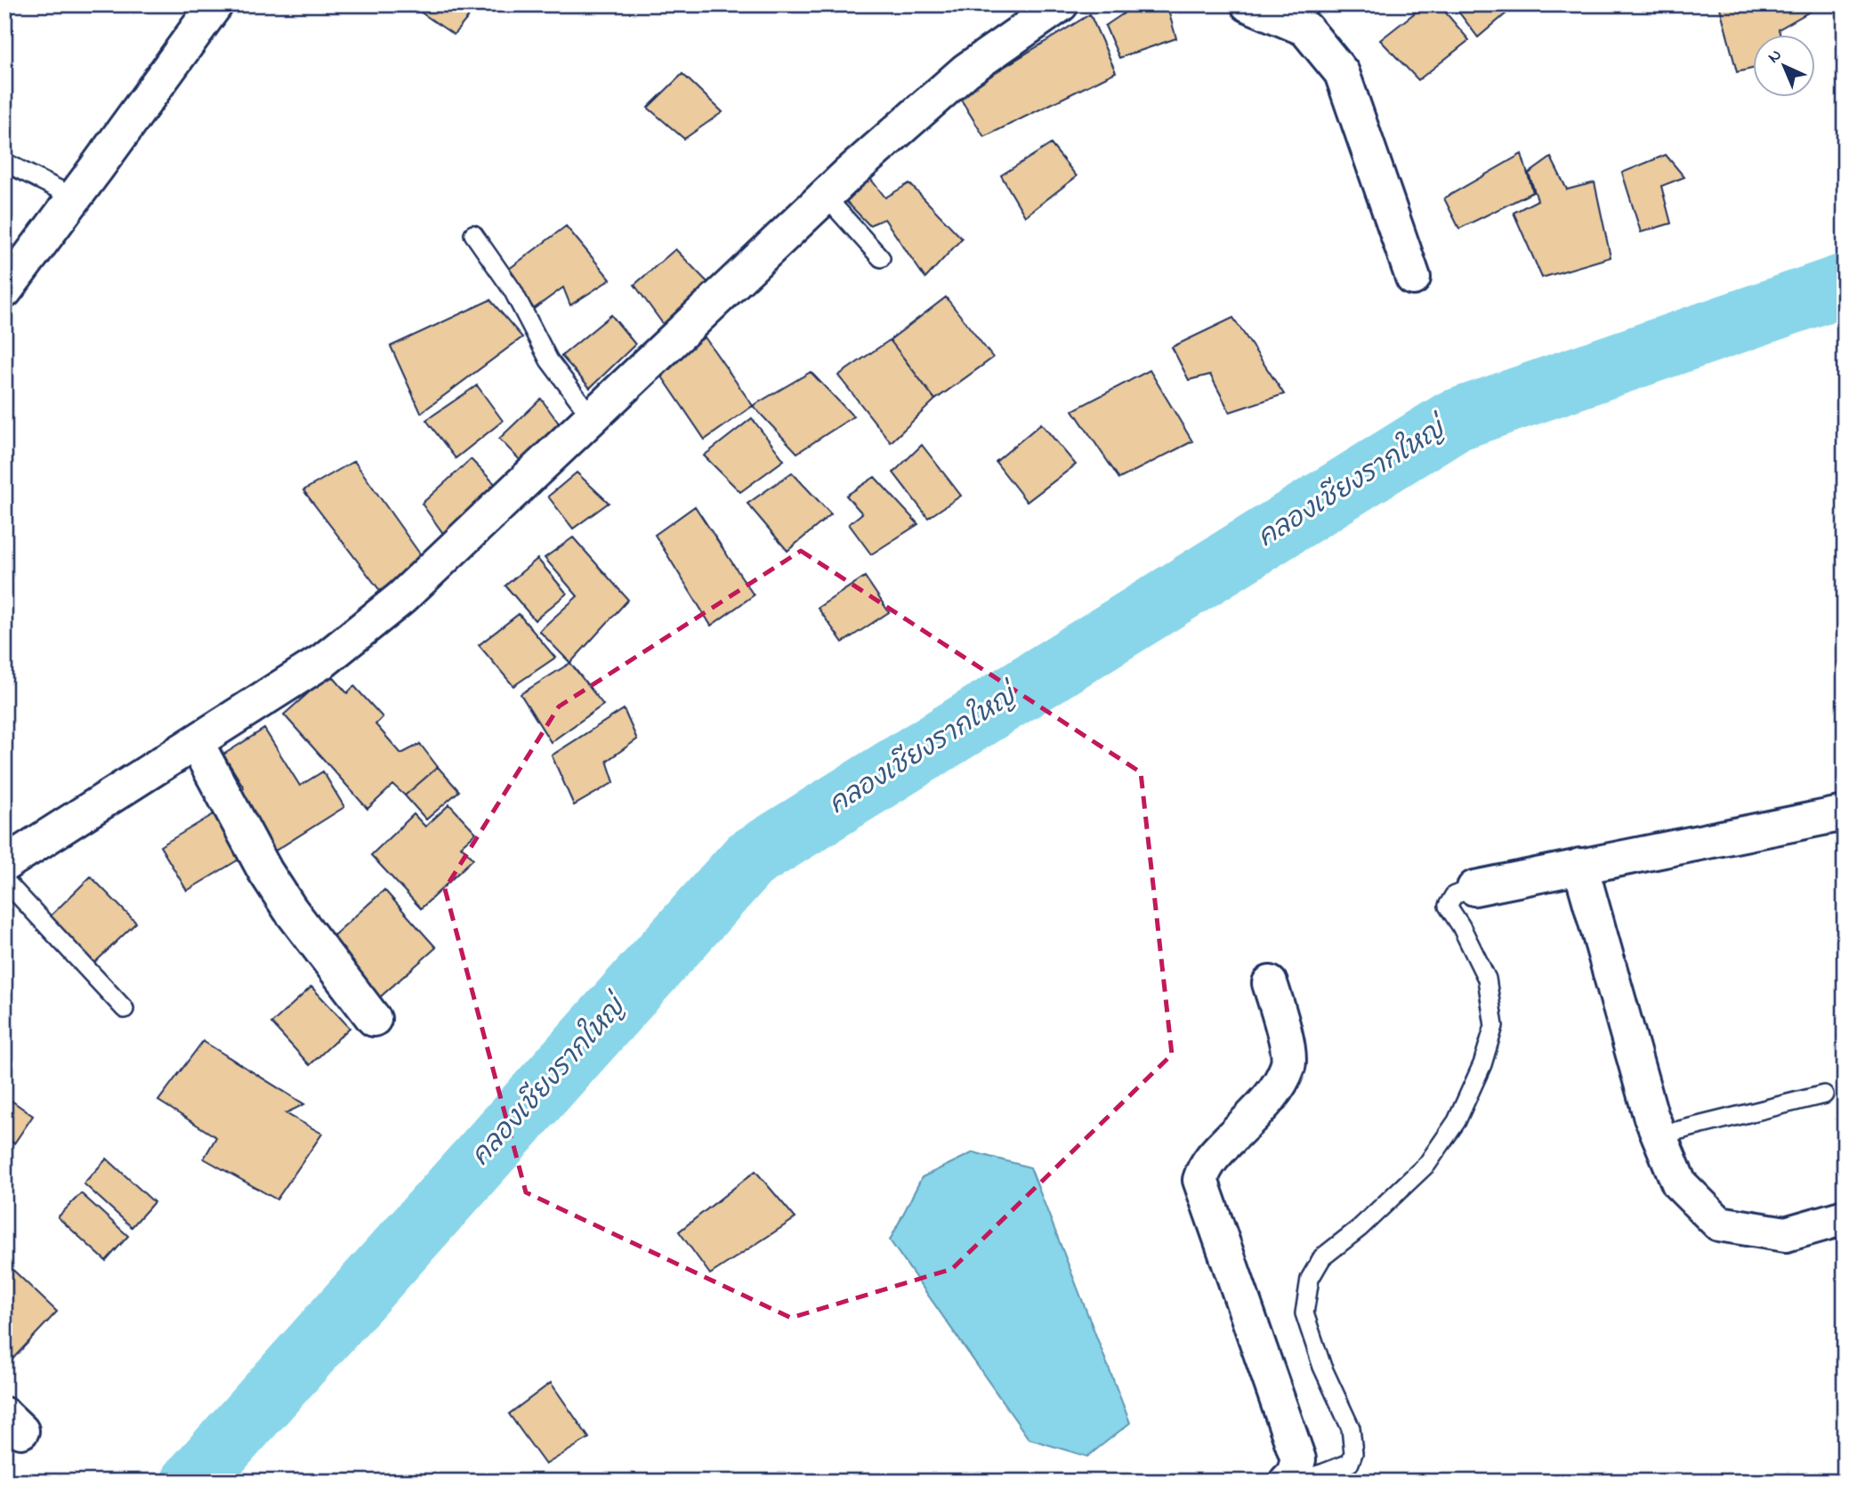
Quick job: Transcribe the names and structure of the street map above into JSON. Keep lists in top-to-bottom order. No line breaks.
{"water":["คลองเชียงรากใหญ่"],"north":"top left"}
